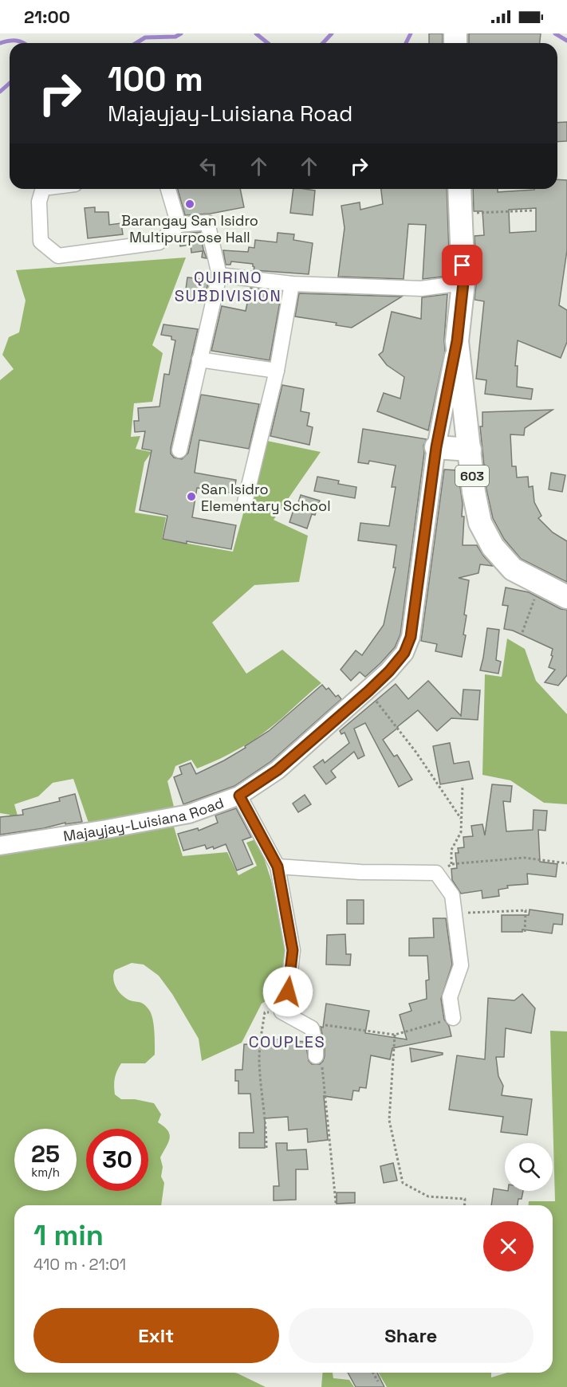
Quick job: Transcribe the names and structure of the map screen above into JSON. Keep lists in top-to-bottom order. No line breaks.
{"streets":{"main road":["603"],"street":["Majayjay-Luisiana Road"]},"crossings":[["603","Majayjay-Luisiana Road"]],"districts":["QUIRINO SUBDIVISION","COUPLES"],"places":["Barangay San Isidro Multipurpose Hall","San Isidro Elementary School"],"page":{"status":"21:00","turn":["100 m","Majayjay-Luisiana Road"],"speed":"25 km/h","limit":"30","heading":["1 min","410 m · 21:01"],"buttons":["Exit","Share"]}}
